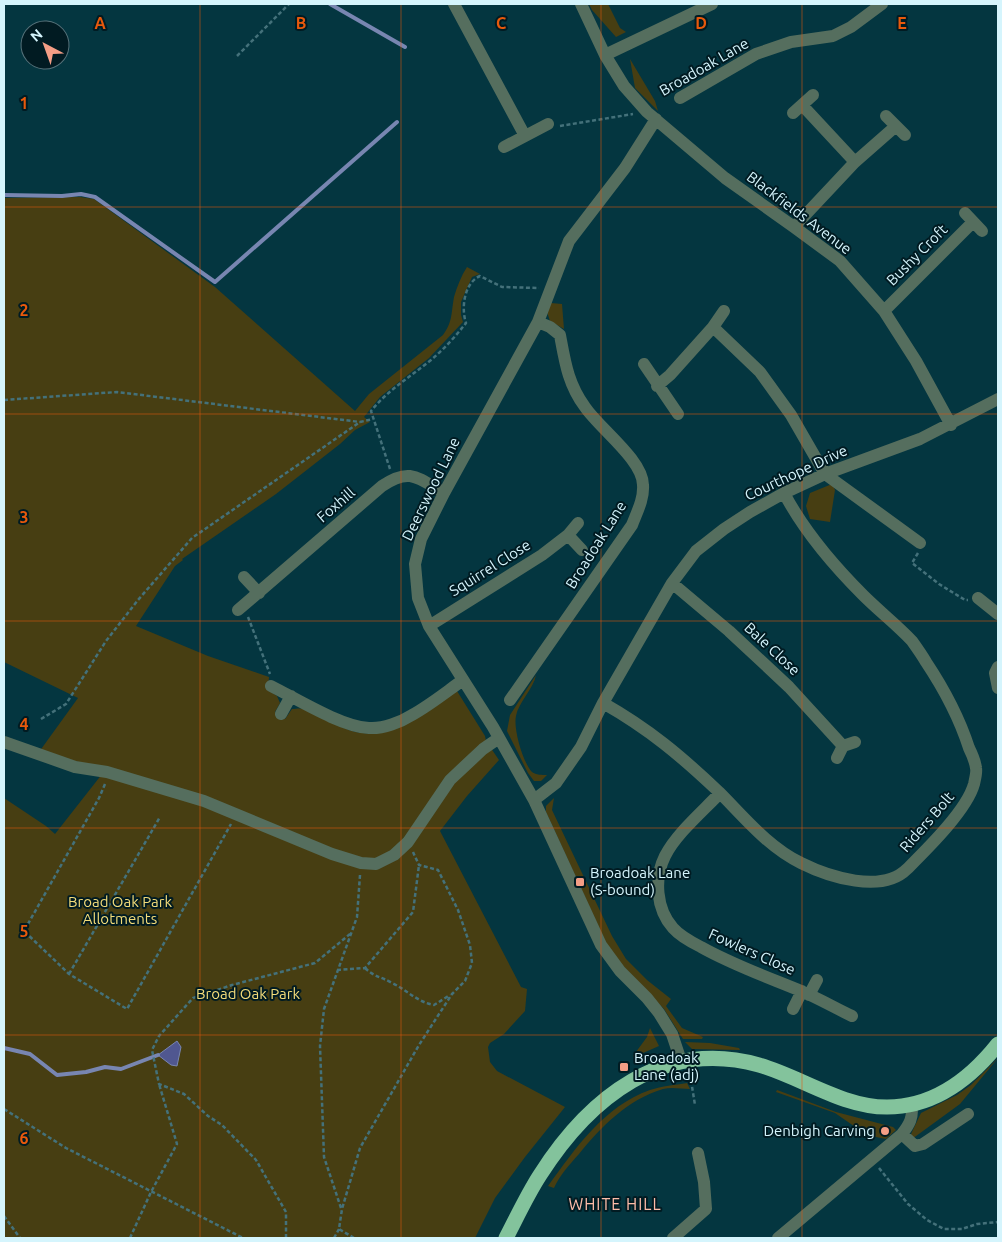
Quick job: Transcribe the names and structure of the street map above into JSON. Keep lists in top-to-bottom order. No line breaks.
{"streets":{"street":["Broadoak Lane","Blackfields Avenue","Bushy Croft","Courthope Drive","Deerswood Lane","Foxhill","Squirrel Close","Bale Close","Riders Bolt","Fowlers Close"]},"crossings":[["Broadoak Lane","Blackfields Avenue"],["Broadoak Lane","Deerswood Lane"],["Blackfields Avenue","Bushy Croft"],["Blackfields Avenue","Courthope Drive"],["Courthope Drive","Bale Close"],["Courthope Drive","Riders Bolt"],["Deerswood Lane","Squirrel Close"],["Riders Bolt","Fowlers Close"]],"districts":["WHITE HILL"],"parks":["Broad Oak Park Allotments","Broad Oak Park"],"places":{"transit":["Broadoak Lane (S-bound)","Broadoak Lane (adj)"],"other":["Denbigh Carving"]},"north":"top left","grid":{"columns":["A","B","C","D","E"],"rows":["1","2","3","4","5","6"]}}
